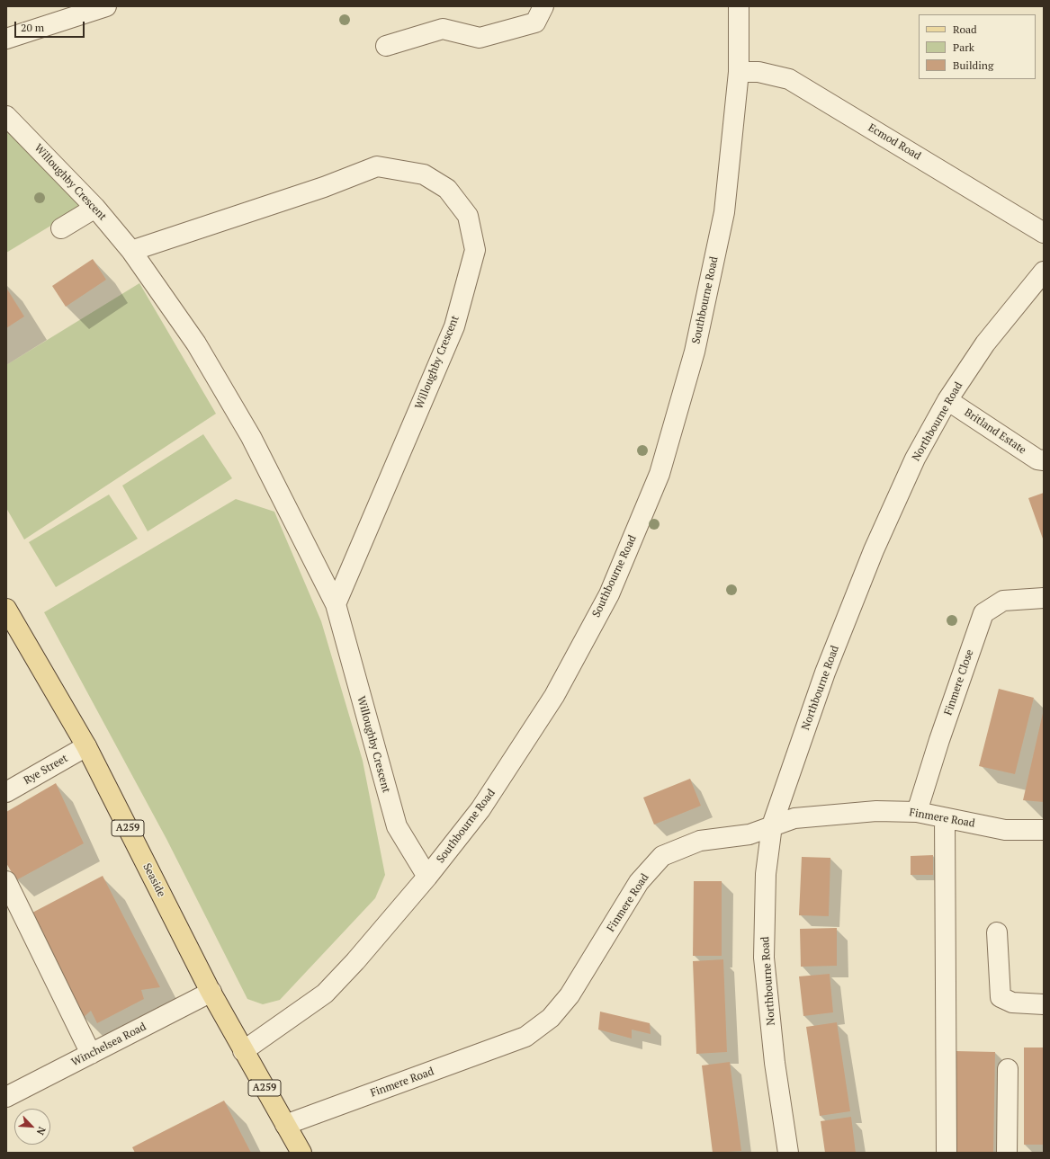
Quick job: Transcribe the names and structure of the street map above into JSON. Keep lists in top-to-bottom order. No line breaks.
{"streets":{"main road":["A259","Seaside"],"street":["Ecmod Road","Willoughby Crescent","Southbourne Road","Northbourne Road","Britland Estate","Finmere Close","Rye Street","Finmere Road","Winchelsea Road"]},"crossings":[["Ecmod Road","Southbourne Road"],["Willoughby Crescent","Southbourne Road"],["Southbourne Road","Seaside"],["Northbourne Road","Britland Estate"],["Northbourne Road","Finmere Road"],["Finmere Close","Finmere Road"],["Rye Street","Seaside"],["Finmere Road","Seaside"],["Seaside","Winchelsea Road"]],"legend":["Road","Park","Building"],"scale_bar":"20 m","north":"bottom right"}
